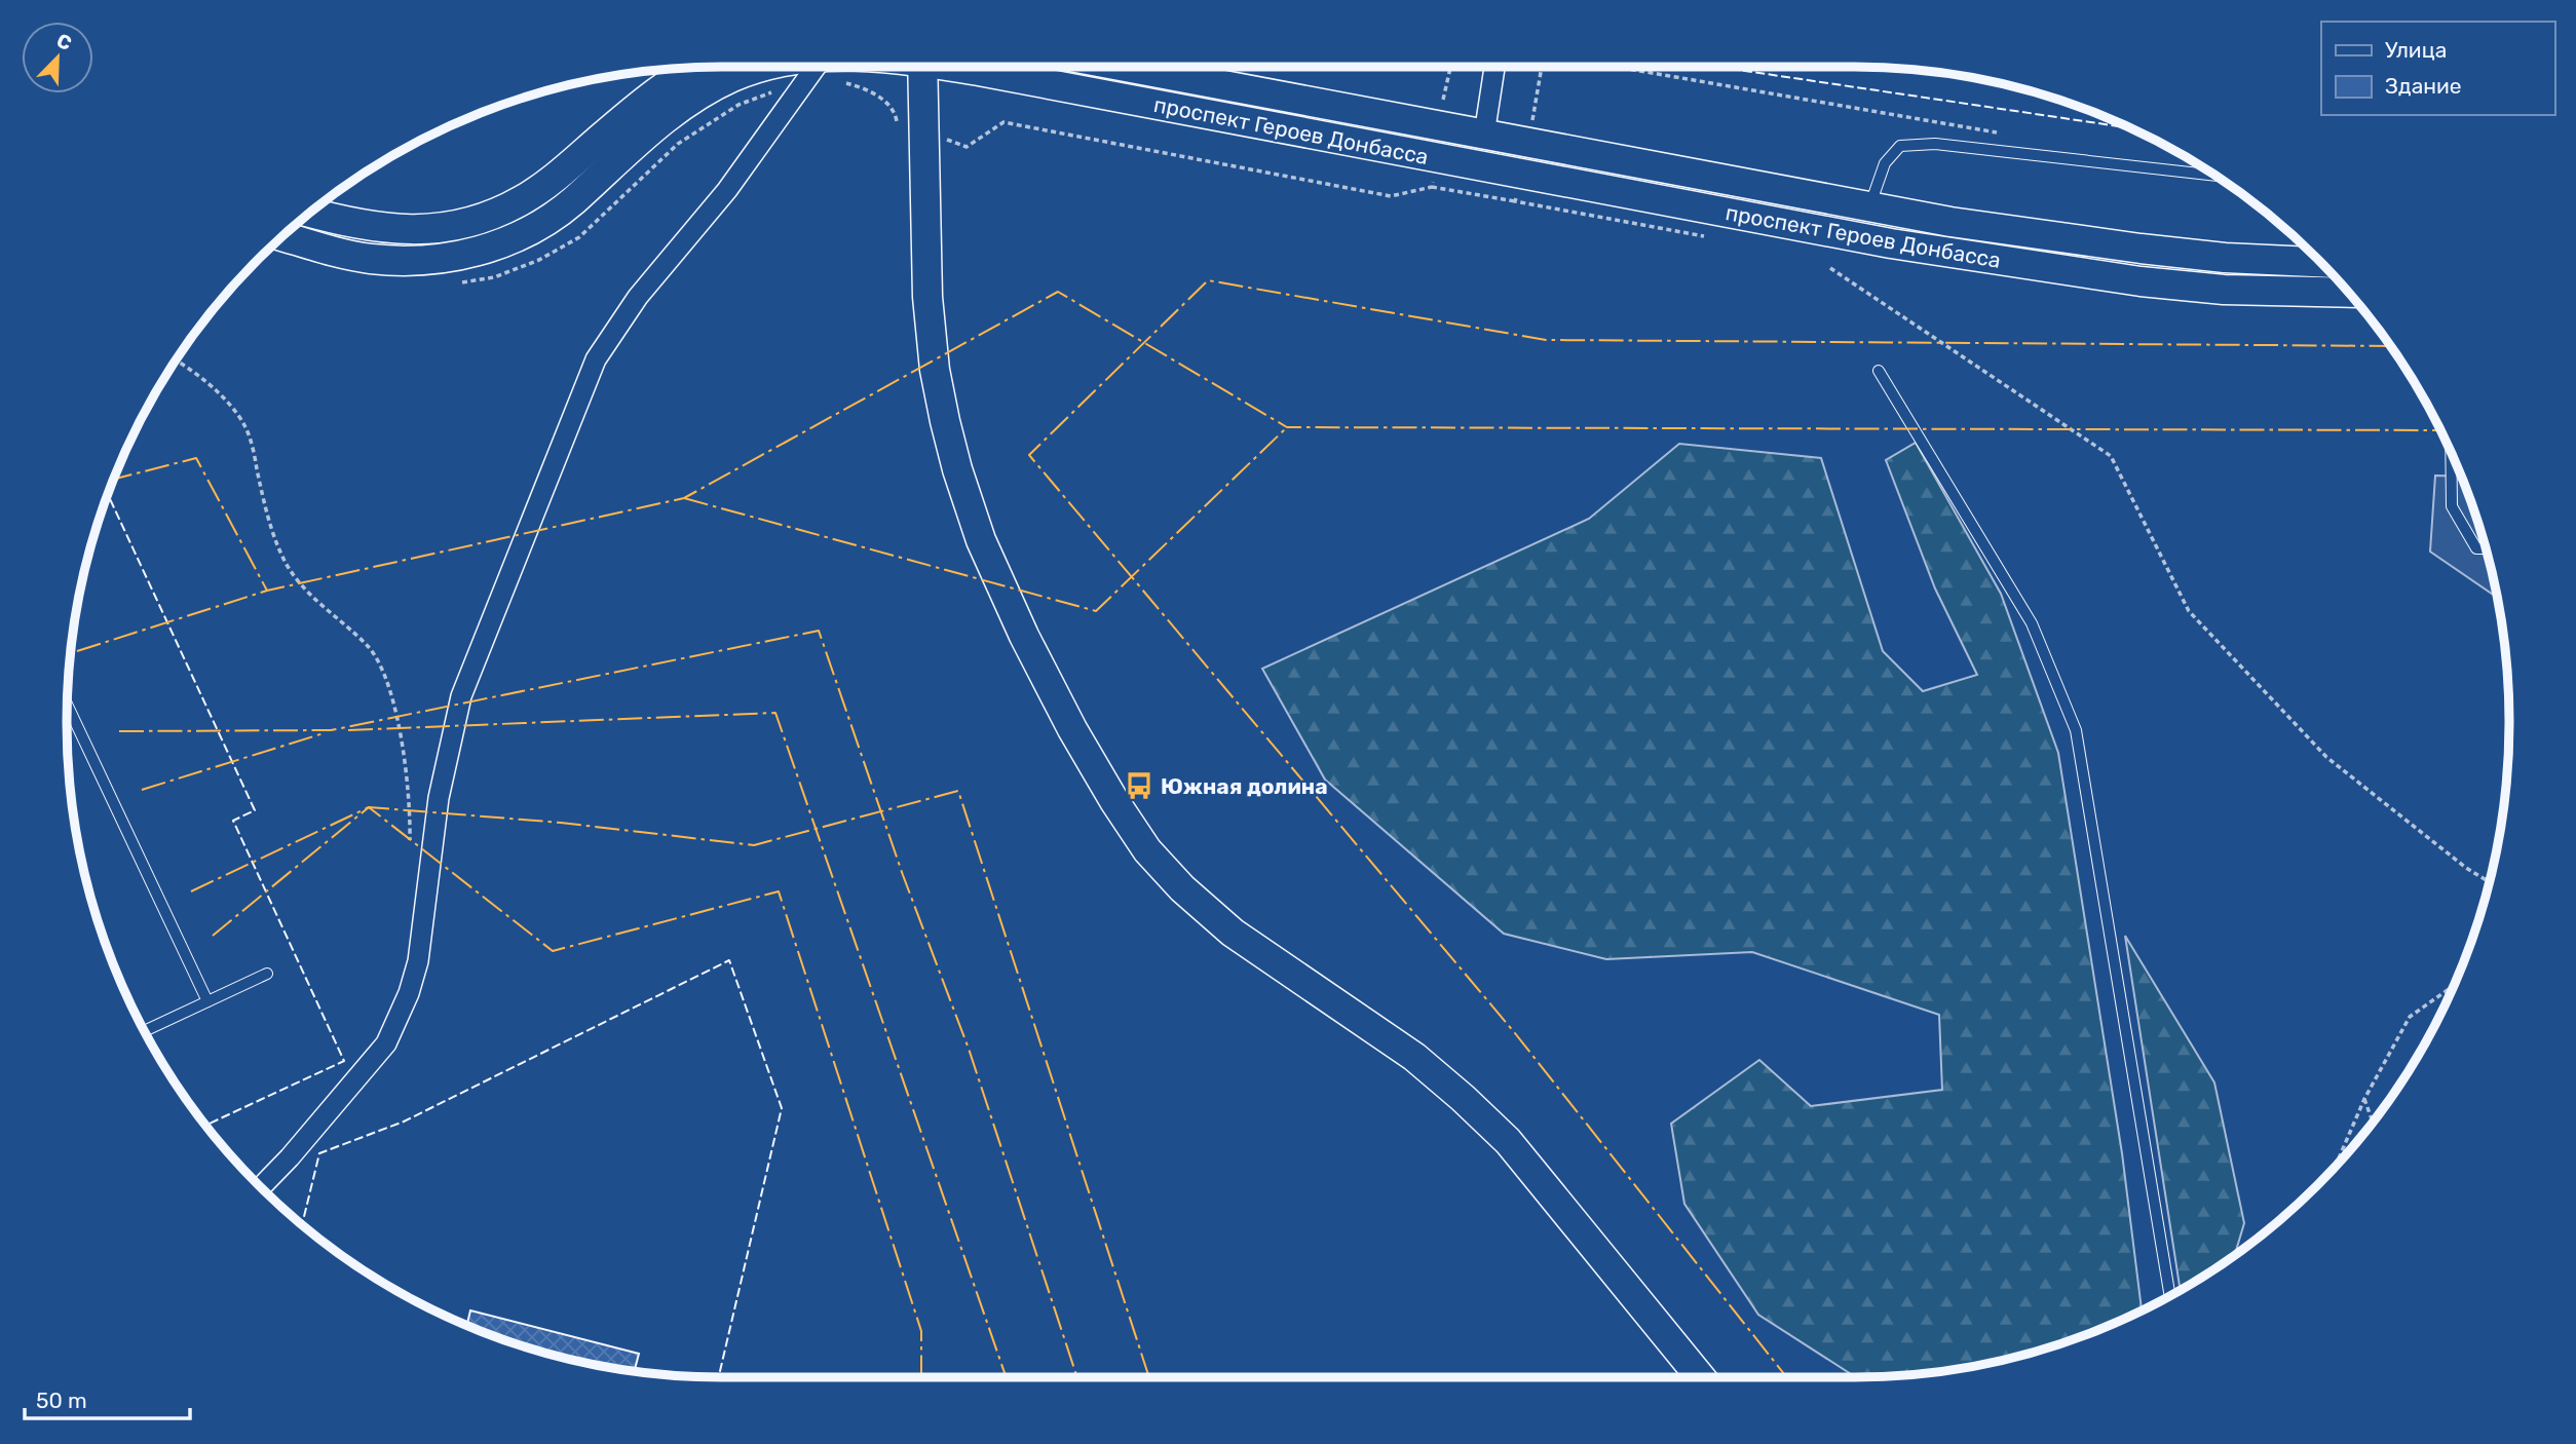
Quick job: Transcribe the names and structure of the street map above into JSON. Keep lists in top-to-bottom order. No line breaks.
{"streets":{"street":["проспект Героев Донбасса"]},"places":{"bus stop":["Южная долина"]},"legend":["Улица","Здание"],"scale_bar":"50 m","north":"top right"}
